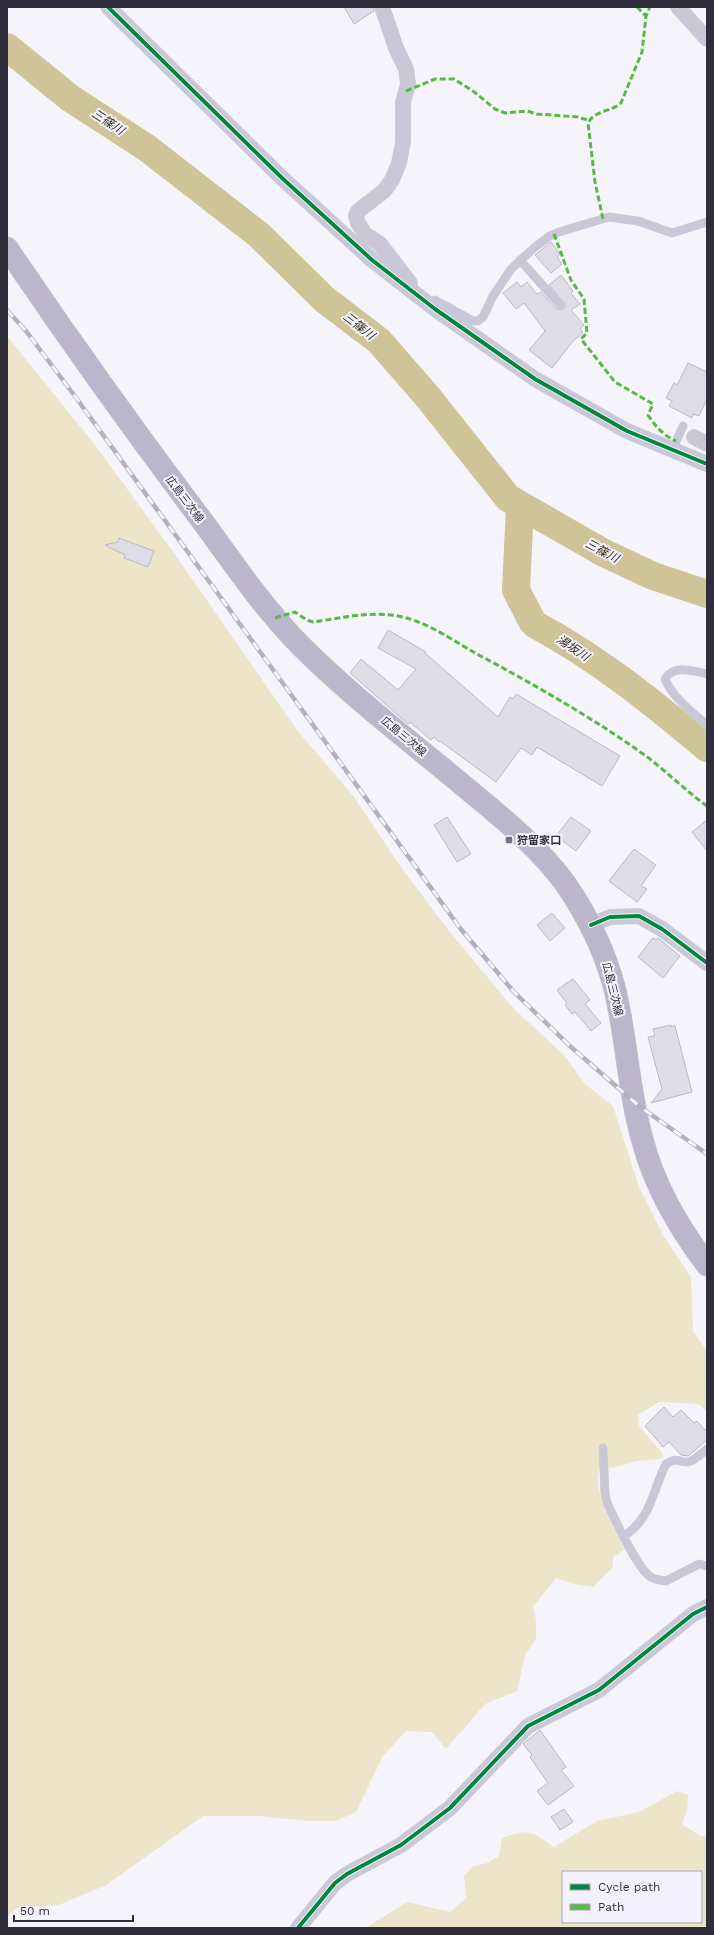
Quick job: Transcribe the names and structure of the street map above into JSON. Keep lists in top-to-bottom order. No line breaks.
{"streets":{"main road":["広島三次線"]},"water":["三篠川","湯坂川"],"places":{"transit":["狩留家口"]},"legend":["Cycle path","Path"],"scale_bar":"50 m"}
